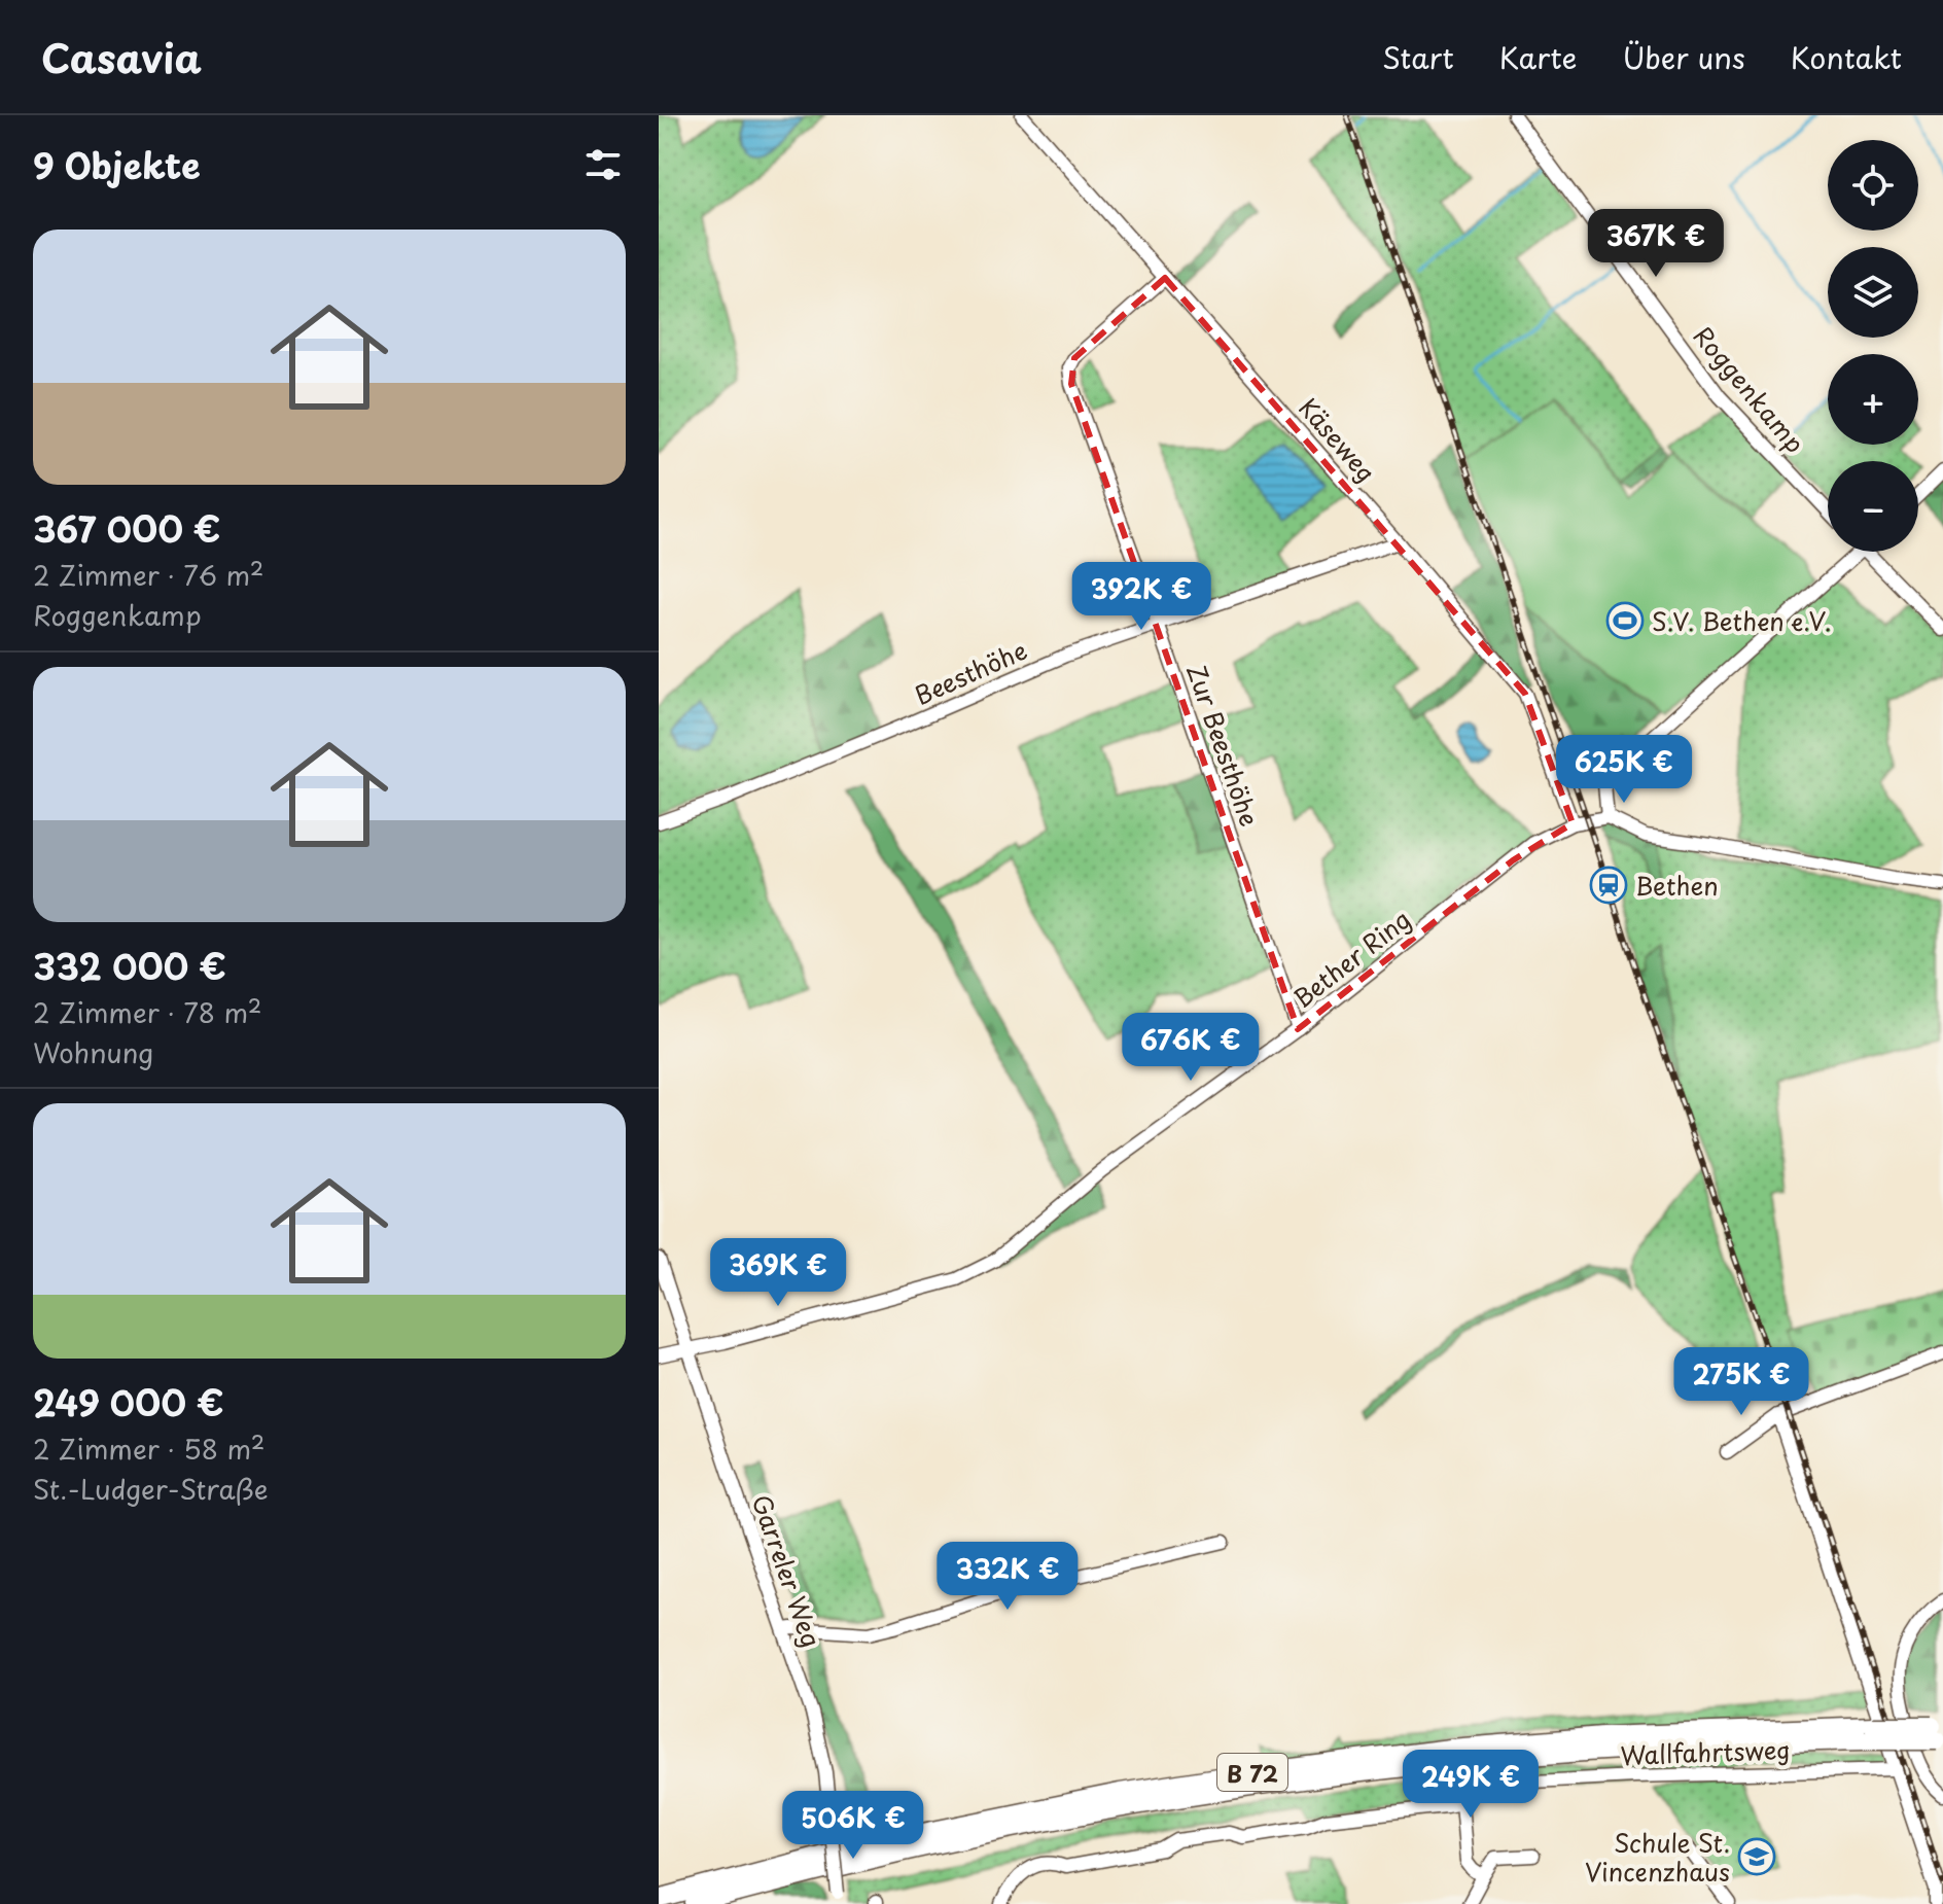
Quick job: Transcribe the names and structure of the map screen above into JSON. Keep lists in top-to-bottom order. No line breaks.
{"streets":{"highway":["B 72"],"street":["Roggenkamp","Käseweg","Beesthöhe","Zur Beesthöhe","Bether Ring","Garreler Weg","Wallfahrtsweg"]},"crossings":[["Käseweg","Beesthöhe"],["Käseweg","Zur Beesthöhe"],["Käseweg","Bether Ring"],["Beesthöhe","Zur Beesthöhe"],["Zur Beesthöhe","Bether Ring"],["Bether Ring","Garreler Weg"]],"places":{"sports":["S.V. Bethen e.V."],"station":["Bethen"],"school or university":["Schule St. Vincenzhaus"]},"page":{"header":"Casavia","nav":["Start","Karte","Über uns","Kontakt"],"heading":"9 Objekte","map_buttons":["+","−"],"price":["367K €","392K €","625K €","676K €","369K €","275K €","332K €","249K €","506K €"],"list":[{"name":"367 000 €","note":"2 Zimmer · 76 m² · Roggenkamp"},{"name":"332 000 €","note":"2 Zimmer · 78 m² · Wohnung"},{"name":"249 000 €","note":"2 Zimmer · 58 m² · St.-Ludger-Straße"}]}}
